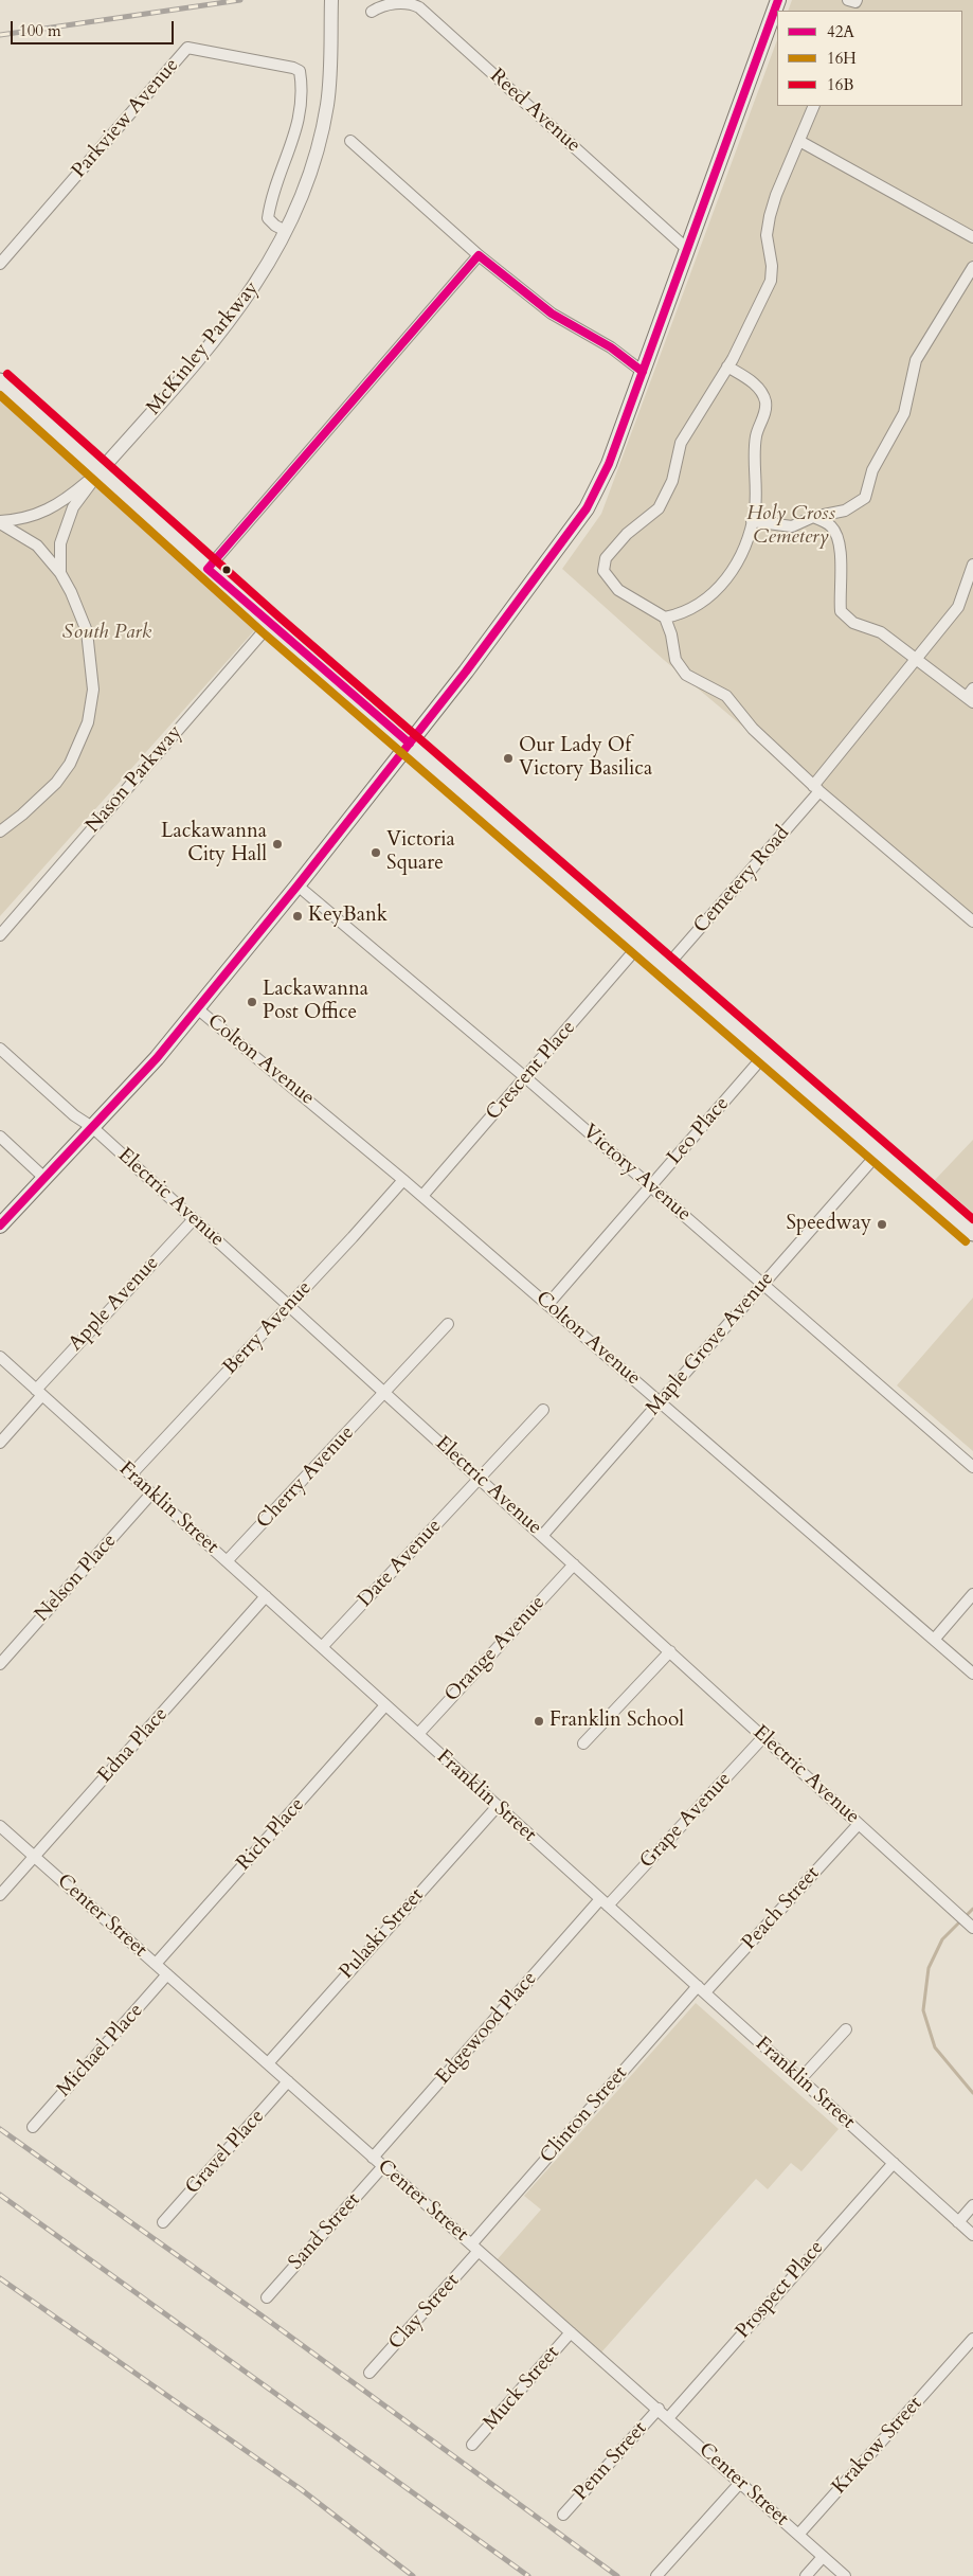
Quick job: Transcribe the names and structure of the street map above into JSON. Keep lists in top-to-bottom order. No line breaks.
{"streets":{"street":["Reed Avenue","Parkview Avenue","McKinley Parkway","Nason Parkway","Cemetery Road","Colton Avenue","Crescent Place","Leo Place","Victory Avenue","Electric Avenue","Apple Avenue","Berry Avenue","Maple Grove Avenue","Cherry Avenue","Franklin Street","Date Avenue","Nelson Place","Orange Avenue","Edna Place","Grape Avenue","Rich Place","Peach Street","Center Street","Pulaski Street","Edgewood Place","Michael Place","Clinton Street","Gravel Place","Sand Street","Prospect Place","Clay Street","Muck Street","Krakow Street","Penn Street"]},"crossings":[["Parkview Avenue","McKinley Parkway"],["Colton Avenue","Crescent Place"],["Colton Avenue","Leo Place"],["Colton Avenue","Berry Avenue"],["Colton Avenue","Maple Grove Avenue"],["Crescent Place","Victory Avenue"],["Leo Place","Victory Avenue"],["Victory Avenue","Maple Grove Avenue"],["Electric Avenue","Apple Avenue"],["Electric Avenue","Berry Avenue"],["Electric Avenue","Maple Grove Avenue"],["Electric Avenue","Cherry Avenue"],["Electric Avenue","Date Avenue"],["Electric Avenue","Orange Avenue"],["Electric Avenue","Grape Avenue"],["Electric Avenue","Peach Street"],["Apple Avenue","Franklin Street"],["Berry Avenue","Franklin Street"],["Cherry Avenue","Franklin Street"],["Franklin Street","Date Avenue"],["Franklin Street","Nelson Place"],["Franklin Street","Orange Avenue"],["Franklin Street","Edna Place"],["Franklin Street","Grape Avenue"],["Franklin Street","Rich Place"],["Franklin Street","Peach Street"],["Franklin Street","Pulaski Street"],["Franklin Street","Edgewood Place"],["Franklin Street","Clinton Street"],["Franklin Street","Prospect Place"],["Edna Place","Center Street"],["Grape Avenue","Edgewood Place"],["Rich Place","Center Street"],["Peach Street","Clinton Street"],["Center Street","Pulaski Street"],["Center Street","Edgewood Place"],["Center Street","Michael Place"],["Center Street","Clinton Street"],["Center Street","Gravel Place"],["Center Street","Sand Street"],["Center Street","Prospect Place"],["Center Street","Clay Street"],["Center Street","Muck Street"],["Center Street","Krakow Street"],["Center Street","Penn Street"],["Clinton Street","Clay Street"]],"parks":["Holy Cross Cemetery","South Park"],"places":["Our Lady Of Victory Basilica","Lackawanna City Hall","Victoria Square","KeyBank","Lackawanna Post Office","Speedway","Franklin School"],"lines":["transit line 42A","transit line 16B","transit line 16H"],"legend":["42A","16H","16B"],"scale_bar":"100 m"}
